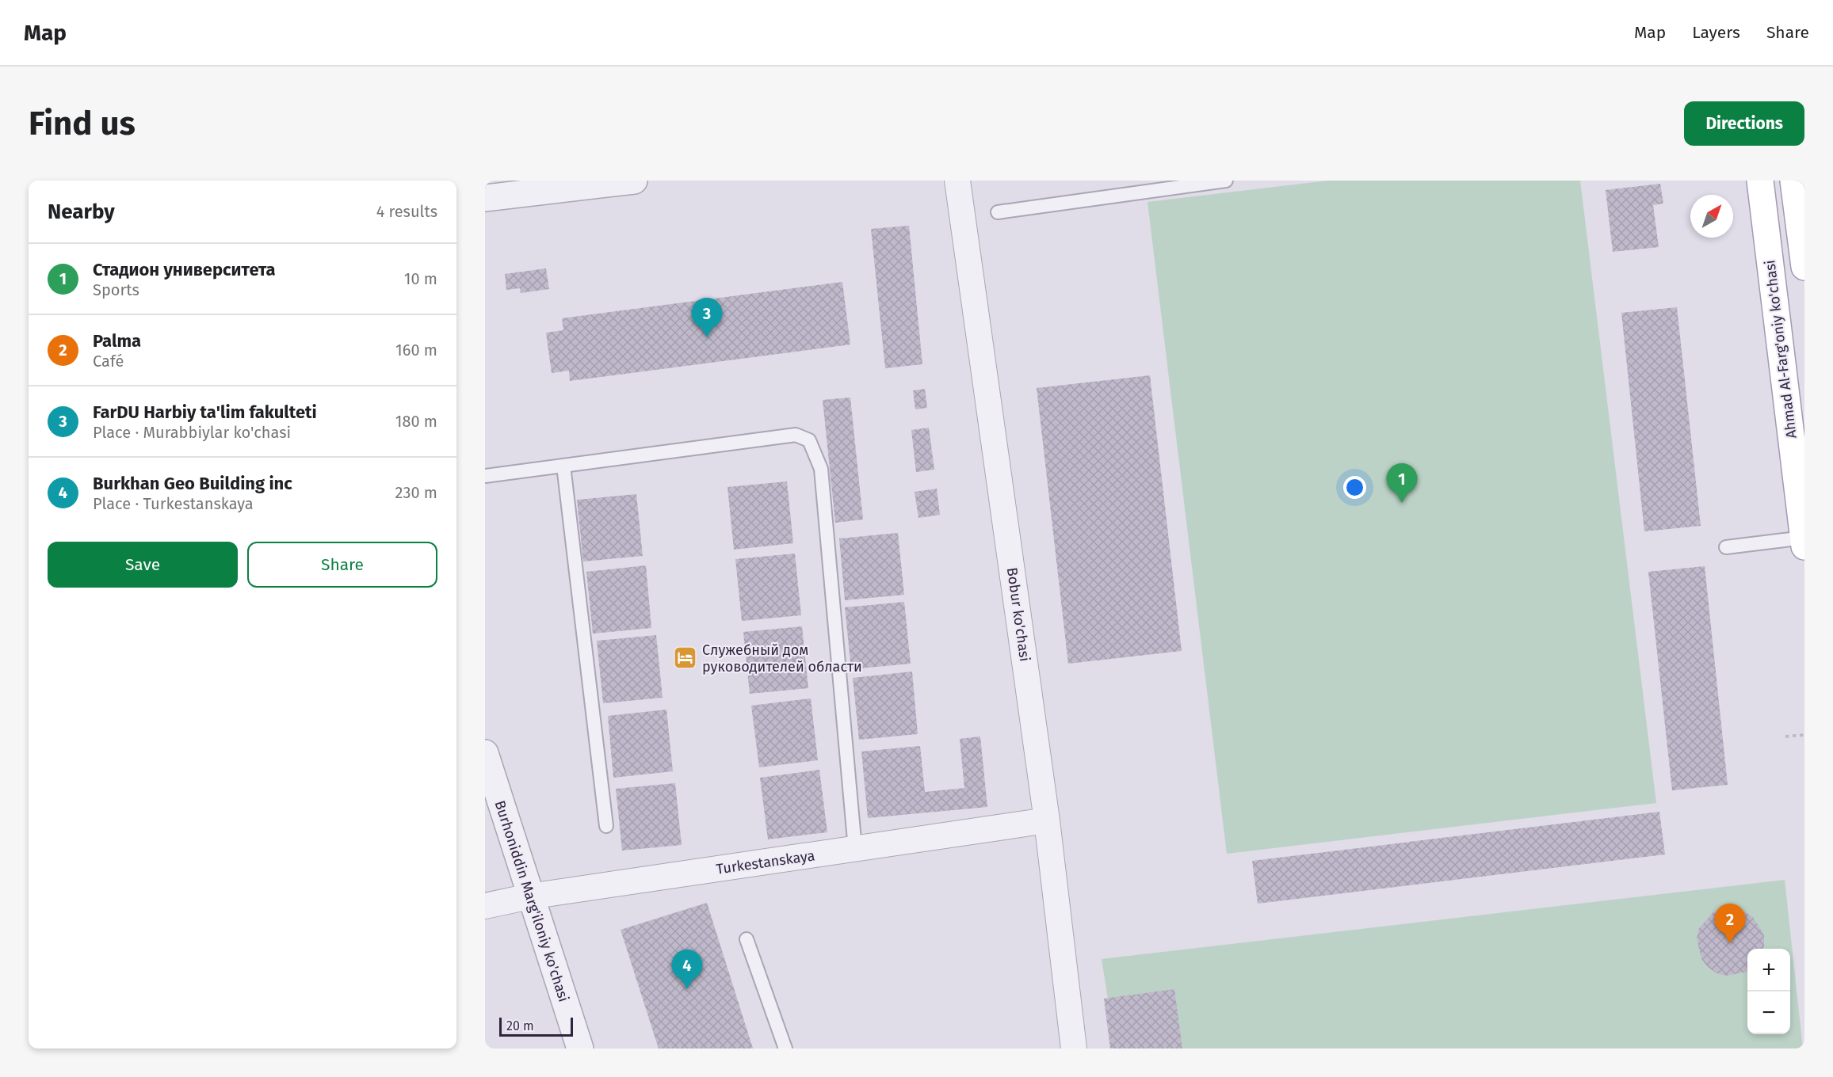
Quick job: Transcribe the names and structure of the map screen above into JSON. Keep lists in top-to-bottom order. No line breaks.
{"streets":{"main road":["Ahmad Al-Farg'oniy ko'chasi"],"street":["Bobur ko'chasi","Turkestanskaya","Burhoniddin Marg'iloniy ko'chasi"]},"crossings":[["Bobur ko'chasi","Turkestanskaya"],["Turkestanskaya","Burhoniddin Marg'iloniy ko'chasi"]],"places":{"hotel":["Служебный дом руководителей области"]},"scale_bar":"20 m","north":"top right","page":{"header":"Map","nav":["Map","Layers","Share"],"buttons":["Directions",["Save","Share"]],"title":"Find us","heading":["Nearby","4 results"],"list":[{"mark":"1","name":"Стадион университета","note":"Sports","value":"10 m"},{"mark":"2","name":"Palma","note":"Café","value":"160 m"},{"mark":"3","name":"FarDU Harbiy ta'lim fakulteti","note":"Place · Murabbiylar ko'chasi","value":"180 m"},{"mark":"4","name":"Burkhan Geo Building inc","note":"Place · Turkestanskaya","value":"230 m"}],"pins":["3","1","2","4"],"map_buttons":["+","−"],"scale":"20 m"}}
